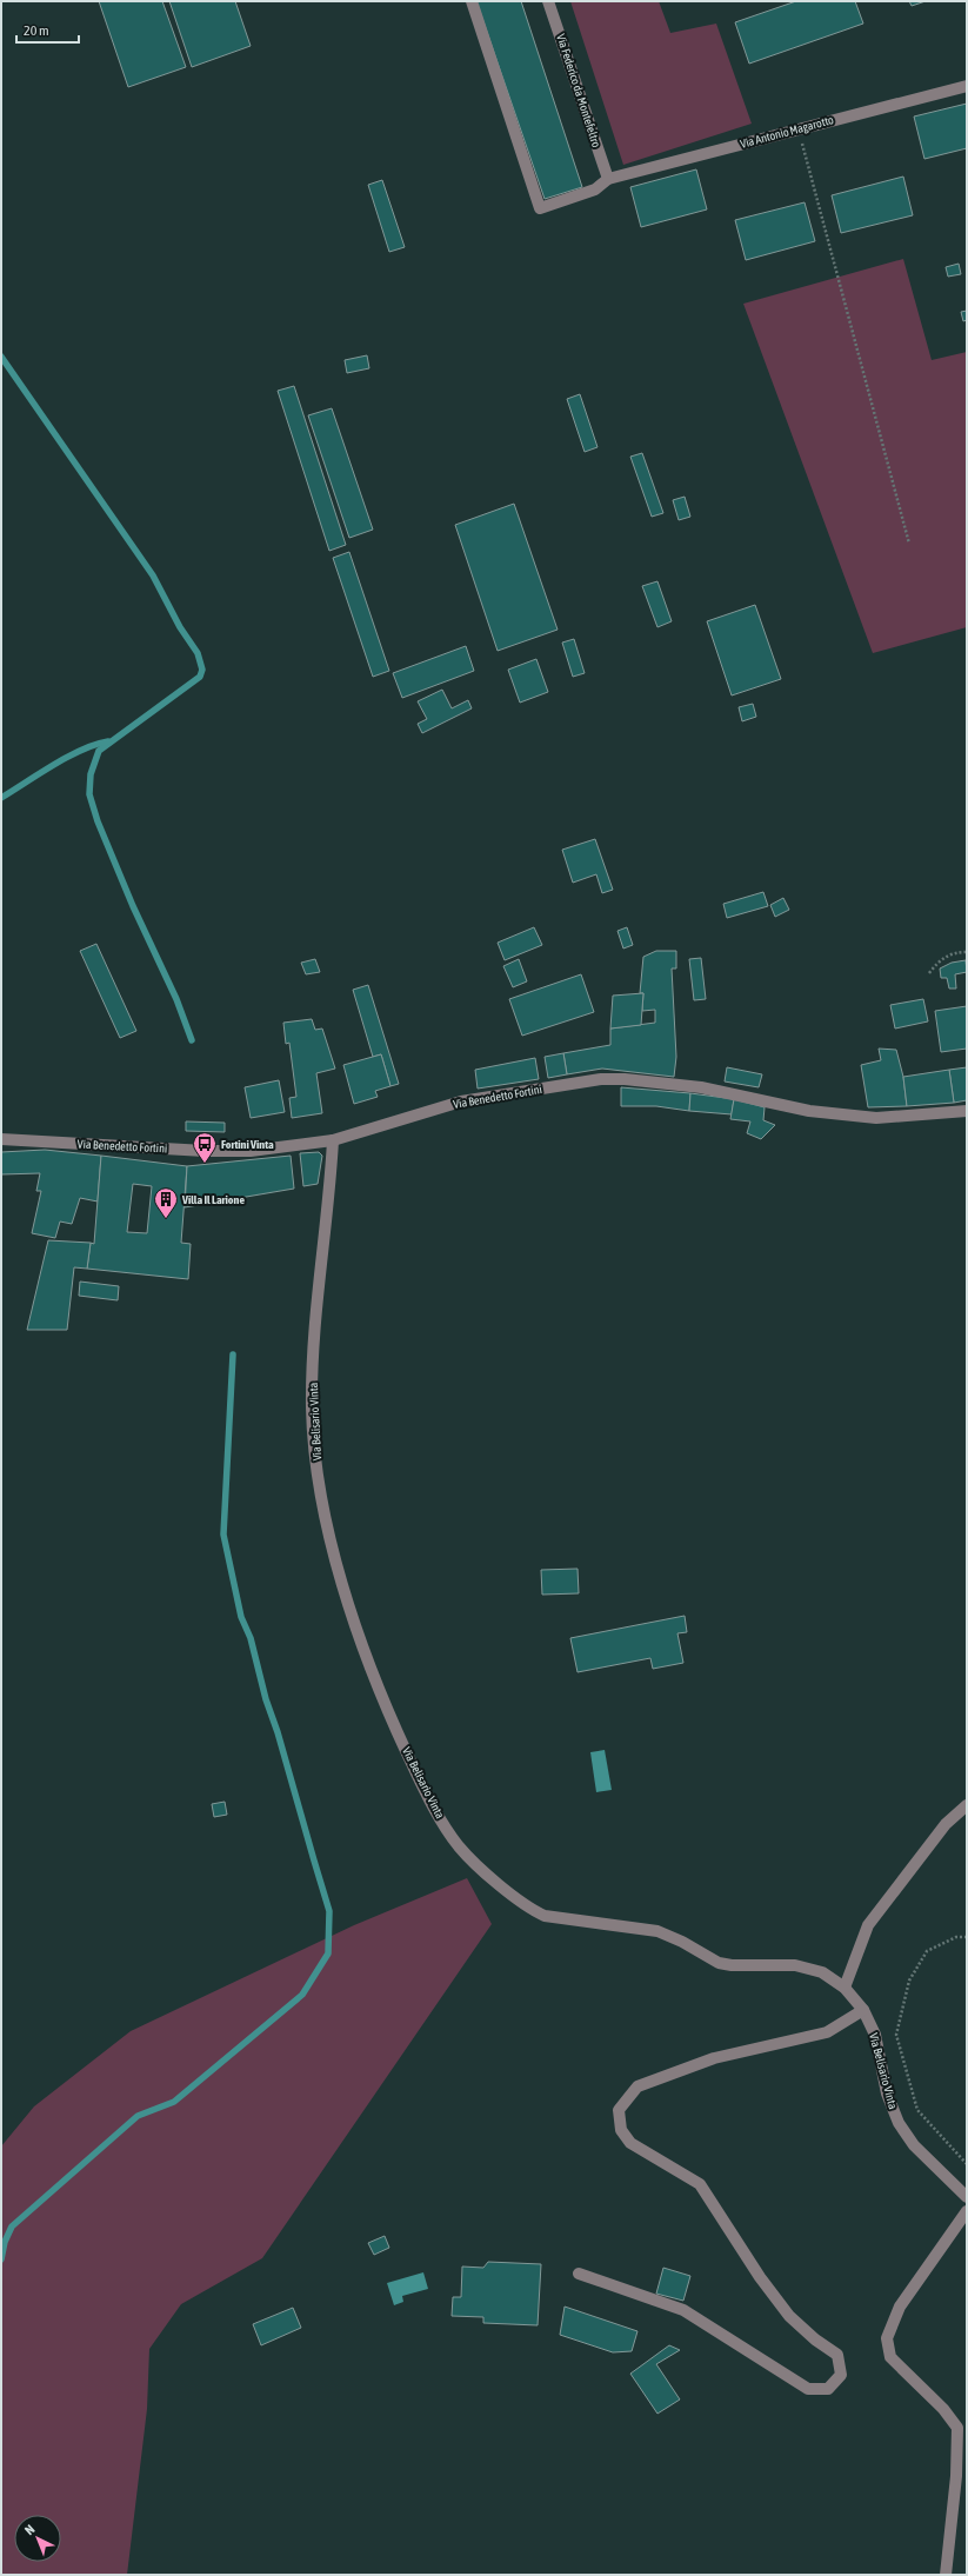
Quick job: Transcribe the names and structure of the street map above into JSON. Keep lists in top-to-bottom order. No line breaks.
{"streets":{"street":["Via Federico da Montefeltro","Via Antonio Magarotto","Via Benedetto Fortini","Via Belisario Vinta"]},"crossings":[["Via Federico da Montefeltro","Via Antonio Magarotto"],["Via Benedetto Fortini","Via Belisario Vinta"]],"places":{"bus stop":["Fortini Vinta"],"building":["Villa Il Larione"]},"scale_bar":"20 m","north":"top left"}
